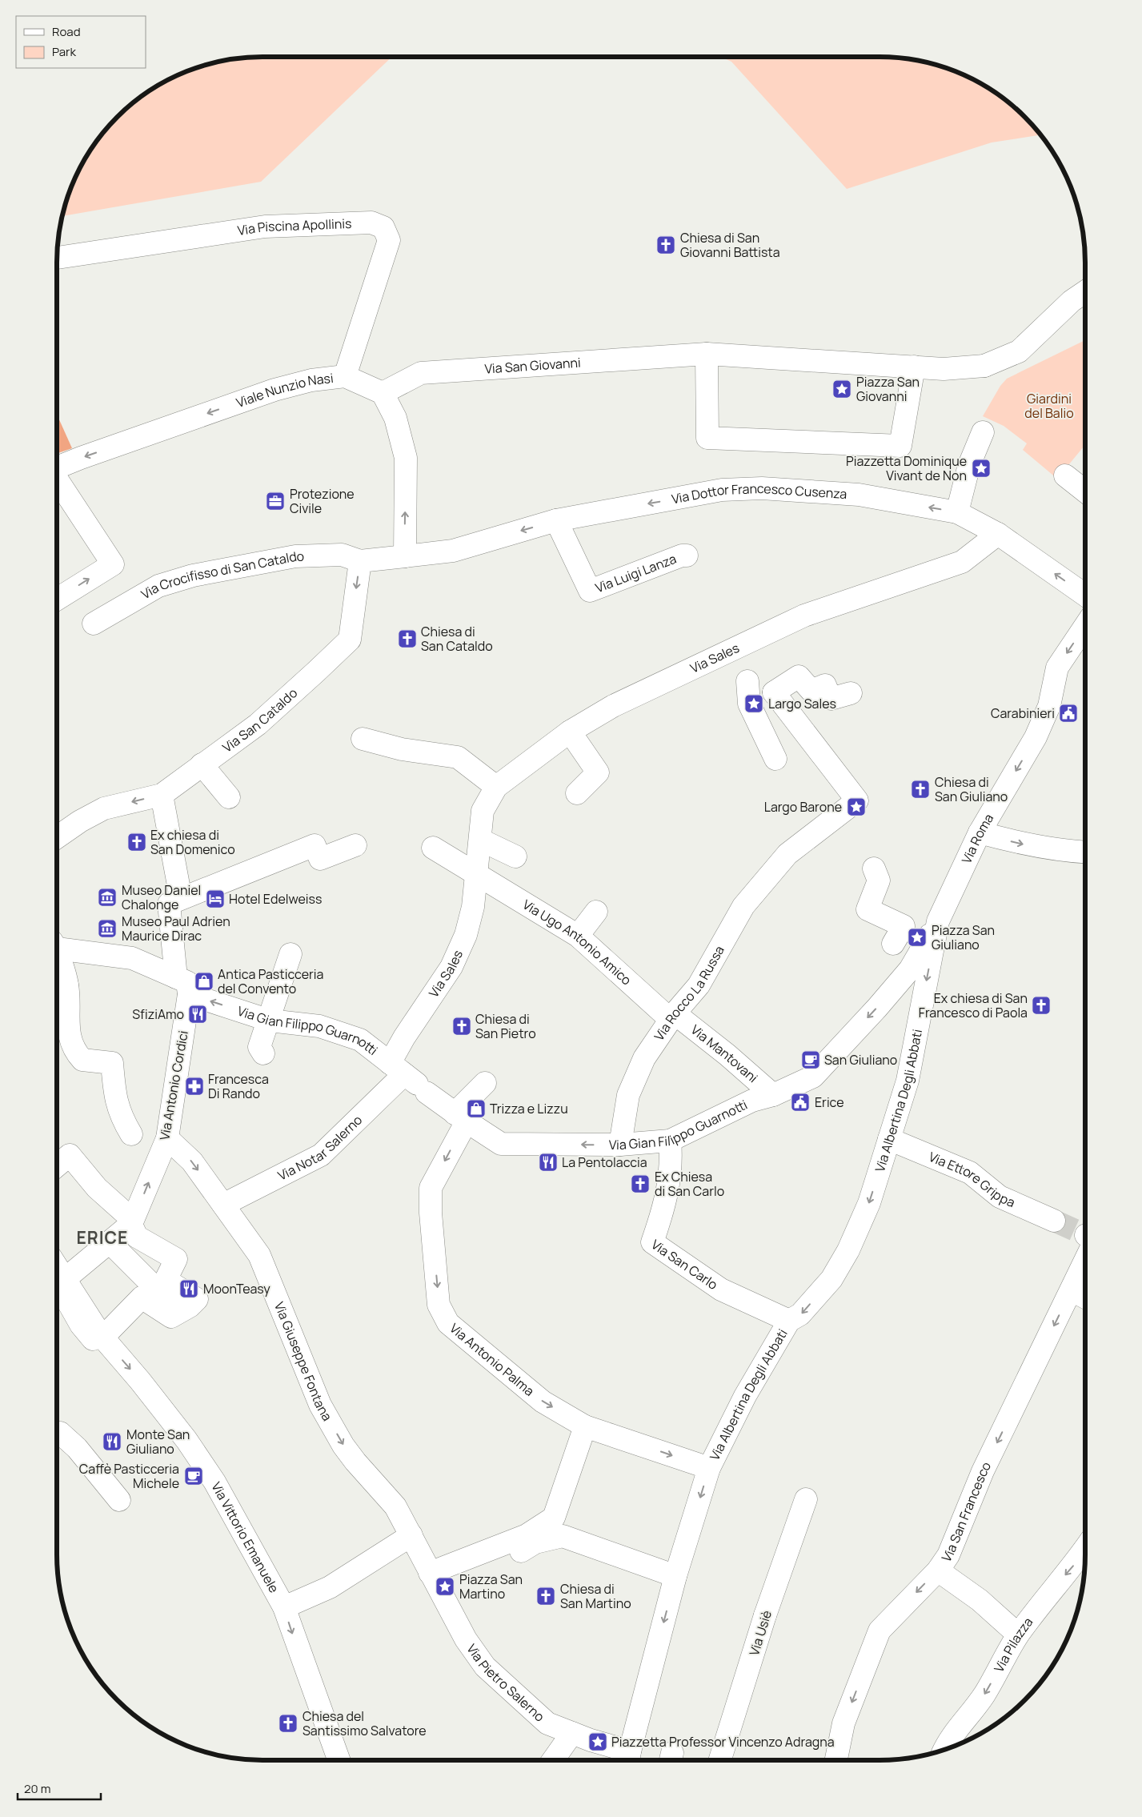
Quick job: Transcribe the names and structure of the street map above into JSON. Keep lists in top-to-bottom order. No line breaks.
{"streets":{"street":["Via Piscina Apollinis","Via San Giovanni","Viale Nunzio Nasi","Via Dottor Francesco Cusenza","Via Luigi Lanza","Via Crocifisso di San Cataldo","Via Sales","Via San Cataldo","Via Roma","Via Ugo Antonio Amico","Via Rocco La Russa","Via Gian Filippo Guarnotti","Via Mantovani","Via Antonio Cordici","Via Albertina Degli Abbati","Via Notar Salerno","Via Ettore Grippa","Via San Carlo","Via Antonio Palma","Via Giuseppe Fontana","Via San Francesco","Via Vittorio Emanuele","Via Usiè","Via Pilazza","Via Pietro Salerno"]},"crossings":[["Via Piscina Apollinis","Viale Nunzio Nasi"],["Via San Giovanni","Viale Nunzio Nasi"],["Via Dottor Francesco Cusenza","Via Luigi Lanza"],["Via Dottor Francesco Cusenza","Via Sales"],["Via Crocifisso di San Cataldo","Via San Cataldo"],["Via Sales","Via Ugo Antonio Amico"],["Via Sales","Via Gian Filippo Guarnotti"],["Via Sales","Via Notar Salerno"],["Via Roma","Via Gian Filippo Guarnotti"],["Via Roma","Via Albertina Degli Abbati"],["Via Ugo Antonio Amico","Via Rocco La Russa"],["Via Ugo Antonio Amico","Via Mantovani"],["Via Rocco La Russa","Via Gian Filippo Guarnotti"],["Via Rocco La Russa","Via Mantovani"],["Via Gian Filippo Guarnotti","Via Mantovani"],["Via Gian Filippo Guarnotti","Via Antonio Cordici"],["Via Gian Filippo Guarnotti","Via Albertina Degli Abbati"],["Via Gian Filippo Guarnotti","Via Notar Salerno"],["Via Gian Filippo Guarnotti","Via San Carlo"],["Via Gian Filippo Guarnotti","Via Antonio Palma"],["Via Antonio Cordici","Via Giuseppe Fontana"],["Via Albertina Degli Abbati","Via Ettore Grippa"],["Via Albertina Degli Abbati","Via San Carlo"],["Via Albertina Degli Abbati","Via Antonio Palma"],["Via Notar Salerno","Via Giuseppe Fontana"],["Via Giuseppe Fontana","Via Pietro Salerno"]],"one_way":["Viale Nunzio Nasi","Via San Cataldo","Via Roma","Via Gian Filippo Guarnotti","Via Albertina Degli Abbati","Via Antonio Palma","Via Giuseppe Fontana","Via San Francesco","Via Vittorio Emanuele","Via Pilazza"],"districts":["ERICE"],"parks":["Giardini del Balio"],"places":{"church":["Chiesa di San Giovanni Battista","Chiesa di San Cataldo","Chiesa di San Giuliano","Ex chiesa di San Domenico","Ex chiesa di San Francesco di Paola","Chiesa di San Pietro","Ex Chiesa di San Carlo","Chiesa di San Martino","Chiesa del Santissimo Salvatore"],"place":["Piazza San Giovanni","Piazzetta Dominique Vivant de Non","Largo Sales","Largo Barone","Piazza San Giuliano","Piazza San Martino","Piazzetta Professor Vincenzo Adragna"],"office":["Protezione Civile"],"public building":["Carabinieri","Erice"],"museum":["Museo Daniel Chalonge","Museo Paul Adrien Maurice Dirac"],"hotel":["Hotel Edelweiss"],"shop":["Antica Pasticceria del Convento","Trizza e Lizzu"],"restaurant":["SfiziAmo","La Pentolaccia","MoonTeasy","Monte San Giuliano"],"cafe":["San Giuliano","Caffè Pasticceria Michele"],"pharmacy":["Francesca Di Rando"]},"legend":["Road","Park"],"scale_bar":"20 m"}
